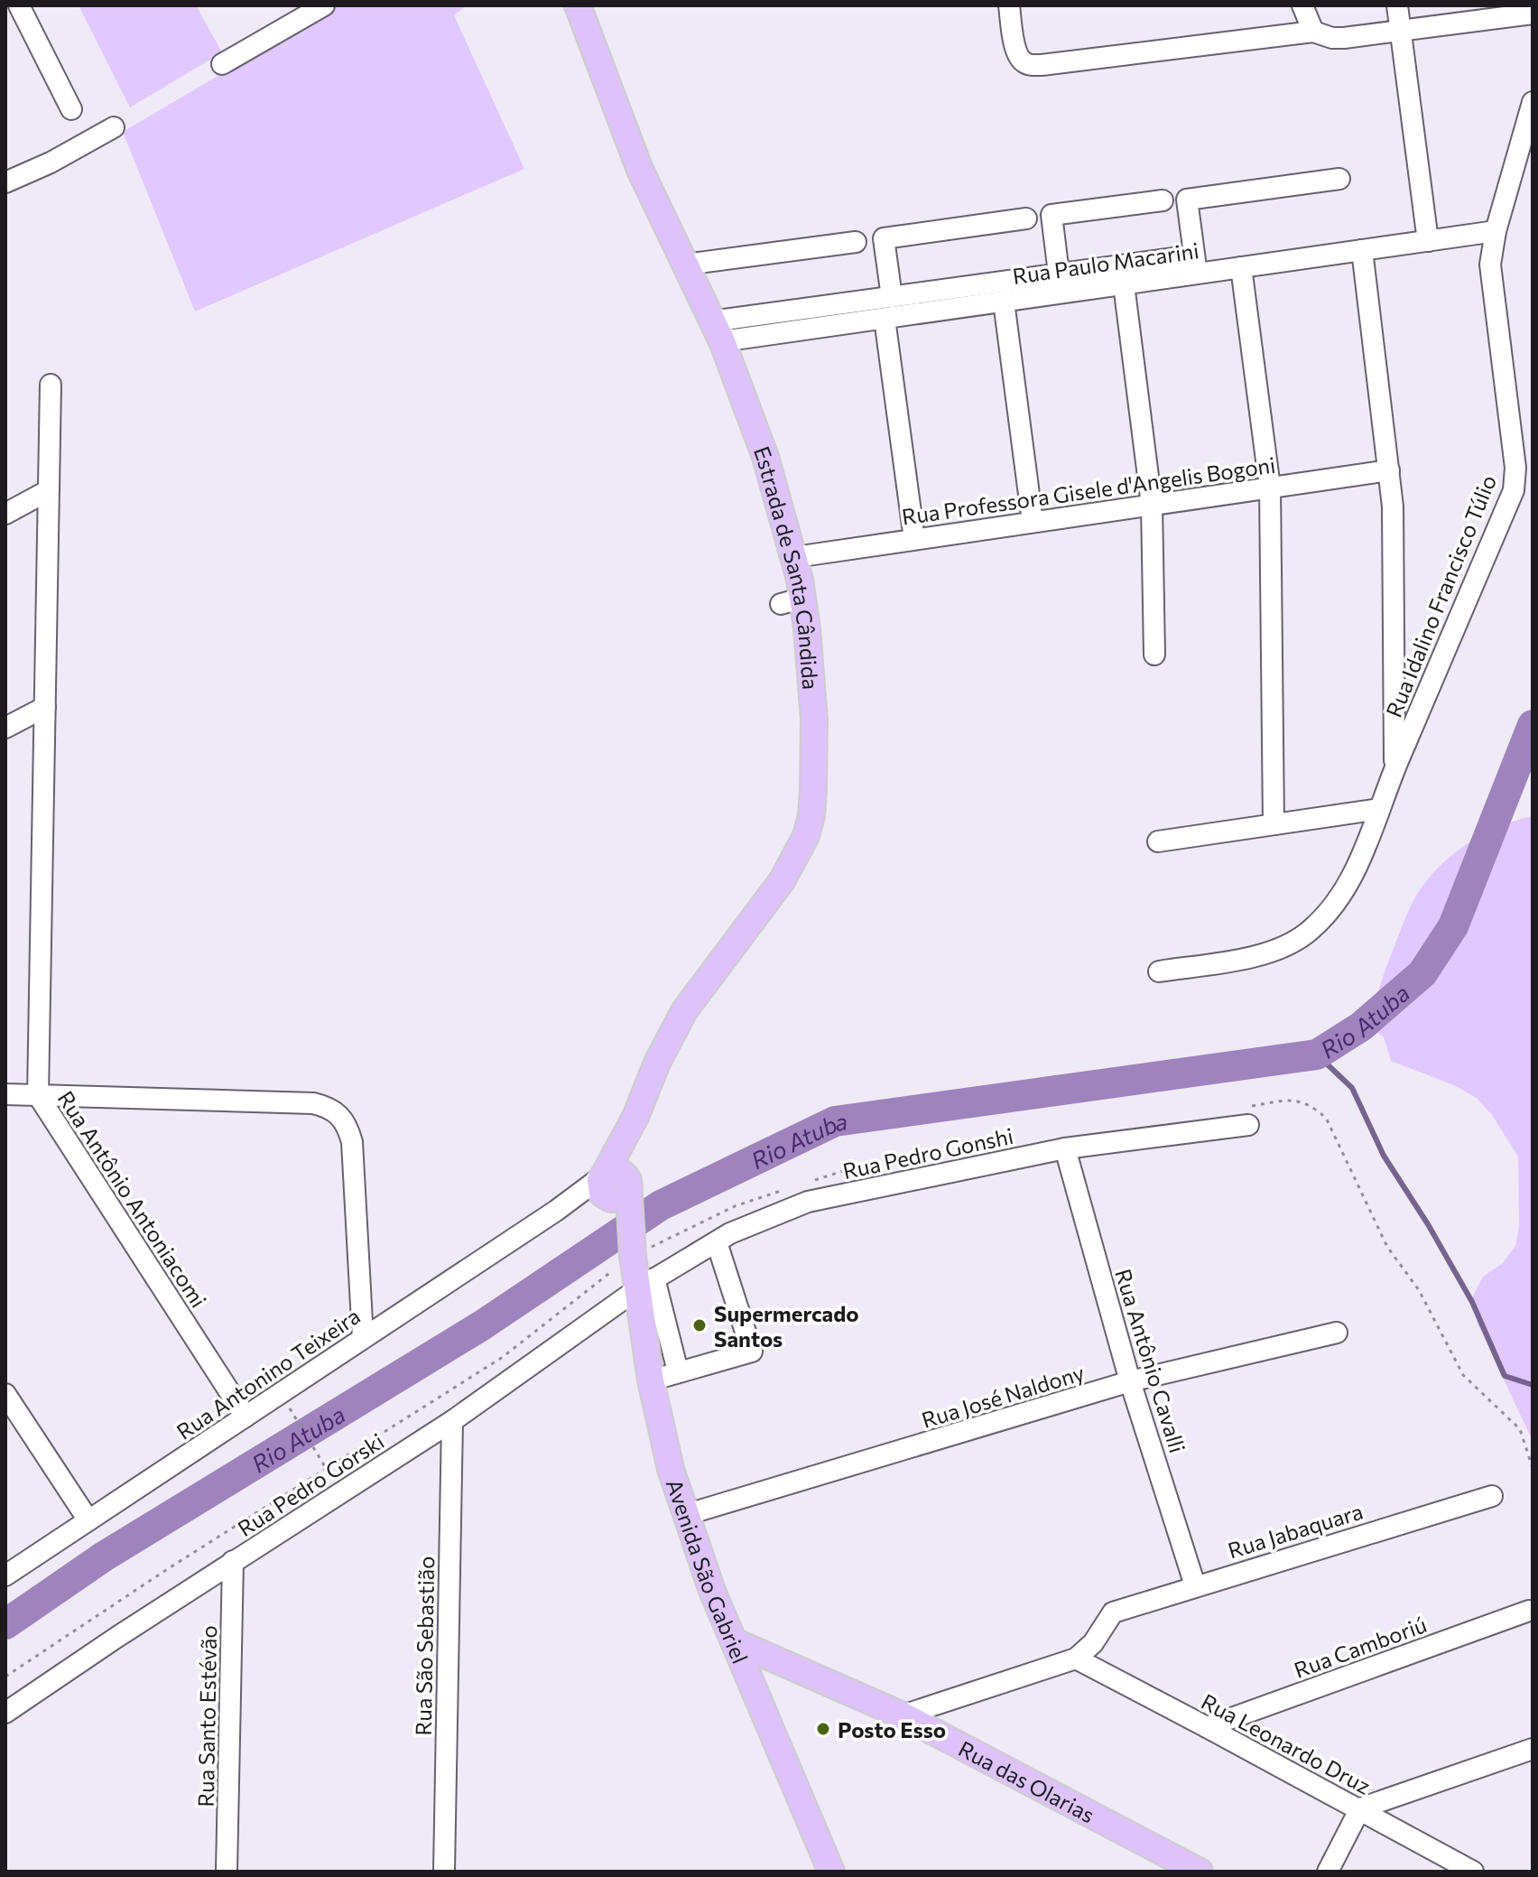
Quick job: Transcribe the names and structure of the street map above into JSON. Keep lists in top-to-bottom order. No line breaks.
{"streets":{"main road":["Estrada de Santa Cândida","Avenida São Gabriel","Rua das Olarias"],"street":["Rua Paulo Macarini","Rua Professora Gisele d'Angelis Bogoni","Rua Idalino Francisco Túlio","Rua Pedro Gonshi","Rua Antônio Antoniacomi","Rua Antônio Cavalli","Rua Antonino Teixeira","Rua José Naldony","Rua Pedro Gorski","Rua Jabaquara","Rua São Sebastião","Rua Camboriú","Rua Santo Estévão","Rua Leonardo Druz"]},"crossings":[["Rua Paulo Macarini","Estrada de Santa Cândida"],["Rua Paulo Macarini","Rua Idalino Francisco Túlio"],["Rua Professora Gisele d'Angelis Bogoni","Estrada de Santa Cândida"],["Estrada de Santa Cândida","Rua Antonino Teixeira"],["Estrada de Santa Cândida","Avenida São Gabriel"],["Rua Pedro Gonshi","Rua Antônio Cavalli"],["Rua Pedro Gonshi","Rua Pedro Gorski"],["Rua Pedro Gonshi","Avenida São Gabriel"],["Rua Antônio Antoniacomi","Rua Antonino Teixeira"],["Rua Antônio Cavalli","Rua José Naldony"],["Rua Antônio Cavalli","Rua Jabaquara"],["Rua Antonino Teixeira","Avenida São Gabriel"],["Rua José Naldony","Avenida São Gabriel"],["Rua Pedro Gorski","Avenida São Gabriel"],["Rua Pedro Gorski","Rua São Sebastião"],["Rua Pedro Gorski","Rua Santo Estévão"],["Rua Jabaquara","Rua Leonardo Druz"],["Avenida São Gabriel","Rua das Olarias"],["Rua Camboriú","Rua Leonardo Druz"]],"water":["Rio Atuba"],"places":["Supermercado Santos","Posto Esso"]}
